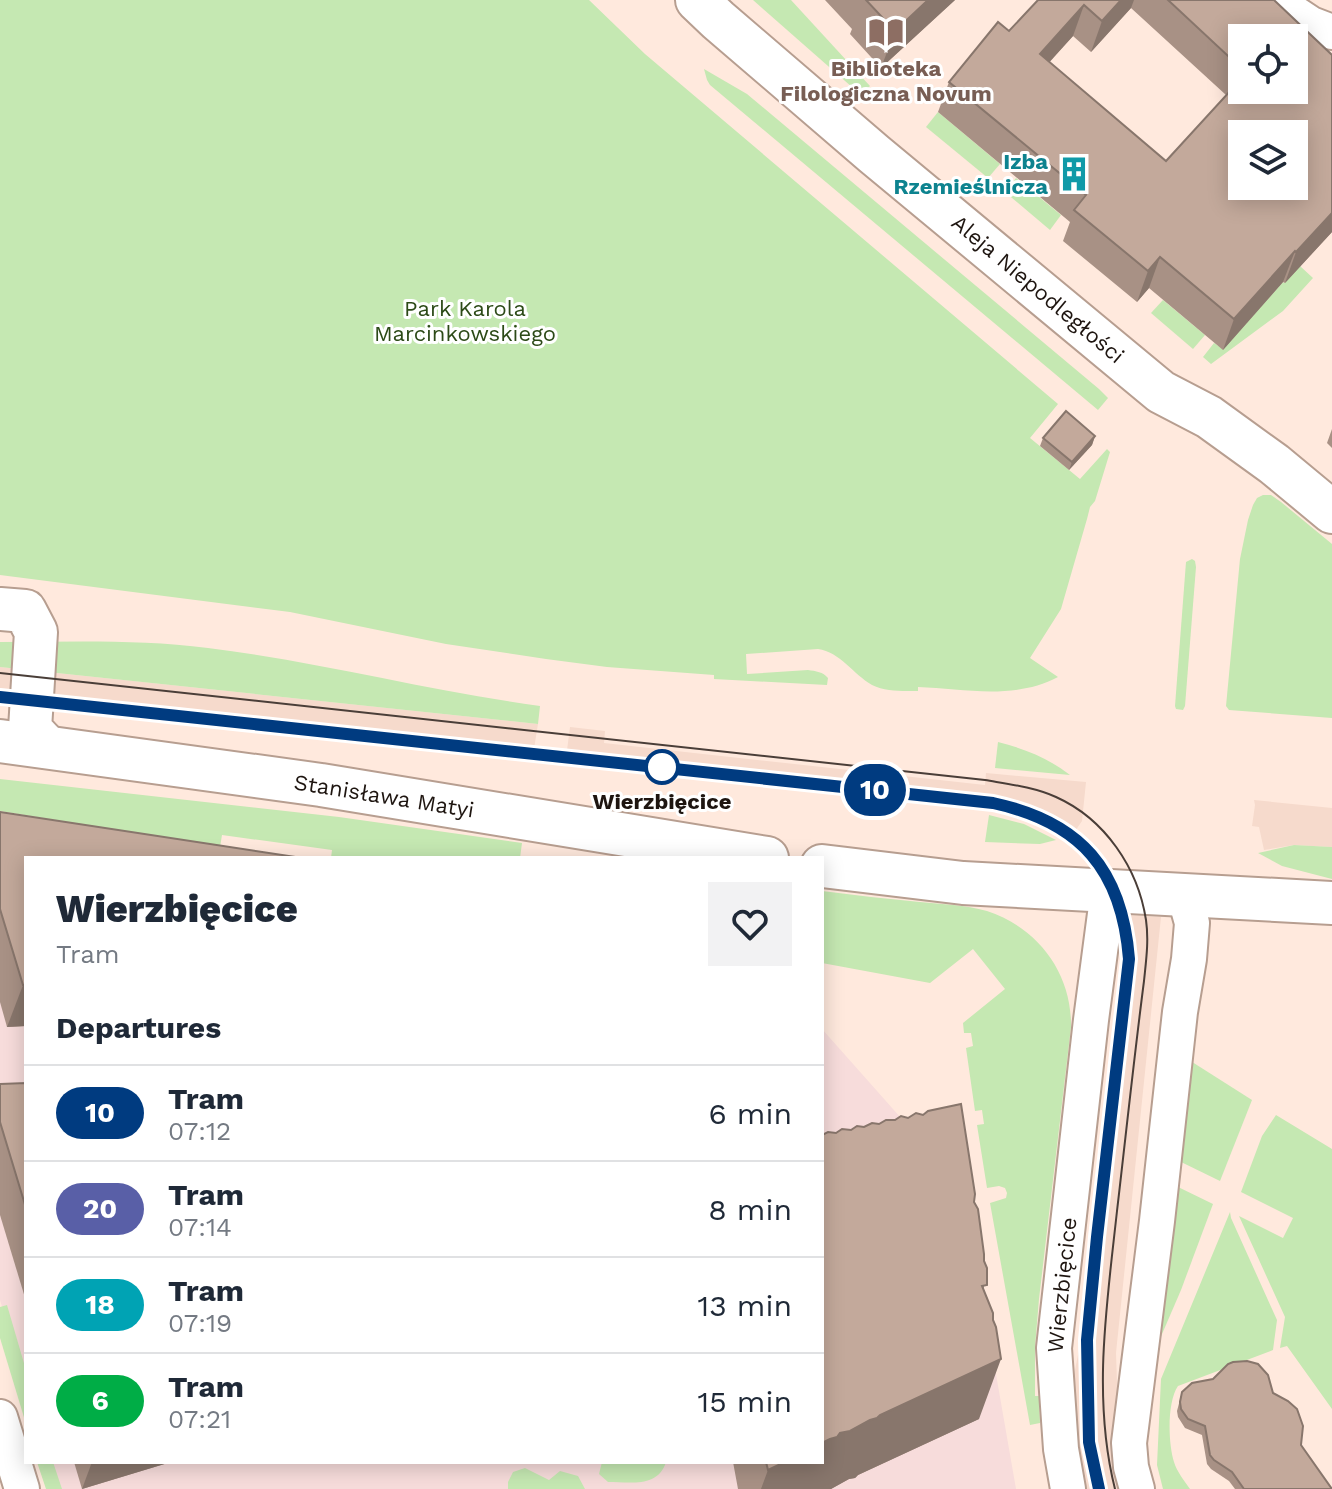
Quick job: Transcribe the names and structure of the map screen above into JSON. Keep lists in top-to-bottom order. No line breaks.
{"streets":{"street":["Aleja Niepodległości","Stanisława Matyi","Wierzbięcice"]},"parks":["Park Karola Marcinkowskiego"],"places":{"library":["Biblioteka Filologiczna Novum"],"building":["Izba Rzemieślnicza"],"other":["Wierzbięcice"]},"lines":["tram line 10"],"page":{"on_map":"10","heading":[["Wierzbięcice","Tram"],"Departures"],"list":[{"mark":"10","name":"Tram","note":"07:12","value":"6 min"},{"mark":"20","name":"Tram","note":"07:14","value":"8 min"},{"mark":"18","name":"Tram","note":"07:19","value":"13 min"},{"mark":"6","name":"Tram","note":"07:21","value":"15 min"}]}}
